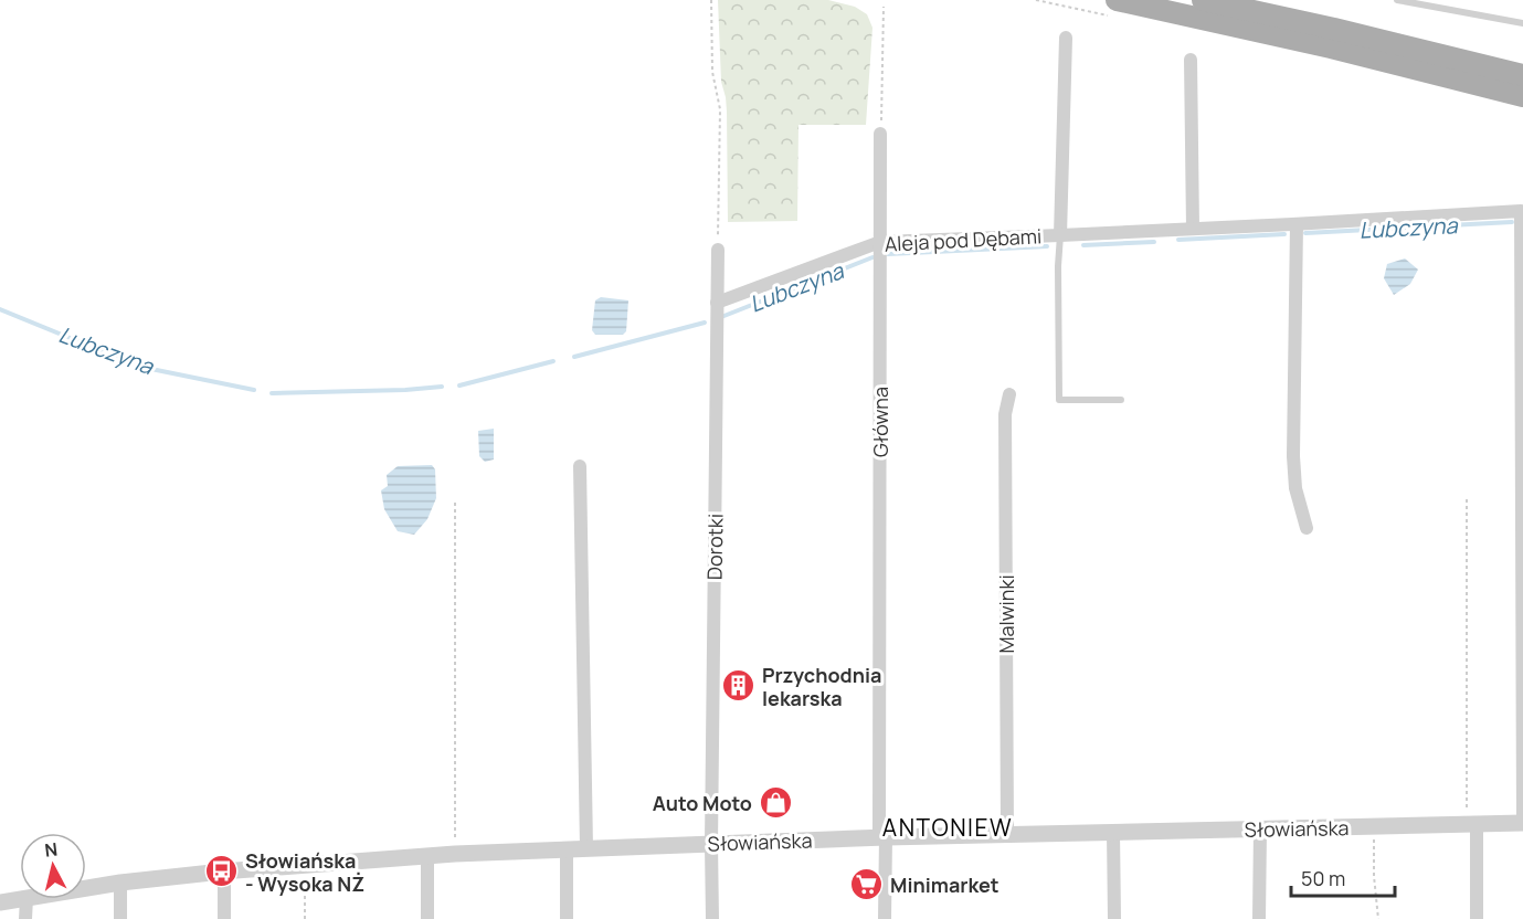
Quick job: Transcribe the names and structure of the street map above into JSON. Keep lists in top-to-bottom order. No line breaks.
{"streets":{"street":["Aleja pod Dębami","Główna","Dorotki","Malwinki","Słowiańska"]},"crossings":[["Aleja pod Dębami","Główna"],["Aleja pod Dębami","Dorotki"],["Aleja pod Dębami","Słowiańska"],["Główna","Słowiańska"],["Dorotki","Słowiańska"],["Malwinki","Słowiańska"]],"districts":["ANTONIEW"],"water":["Lubczyna"],"places":{"building":["Przychodnia lekarska"],"shop":["Auto Moto"],"bus stop":["Słowiańska - Wysoka NŻ"],"supermarket":["Minimarket"]},"scale_bar":"50 m","north":"top"}
